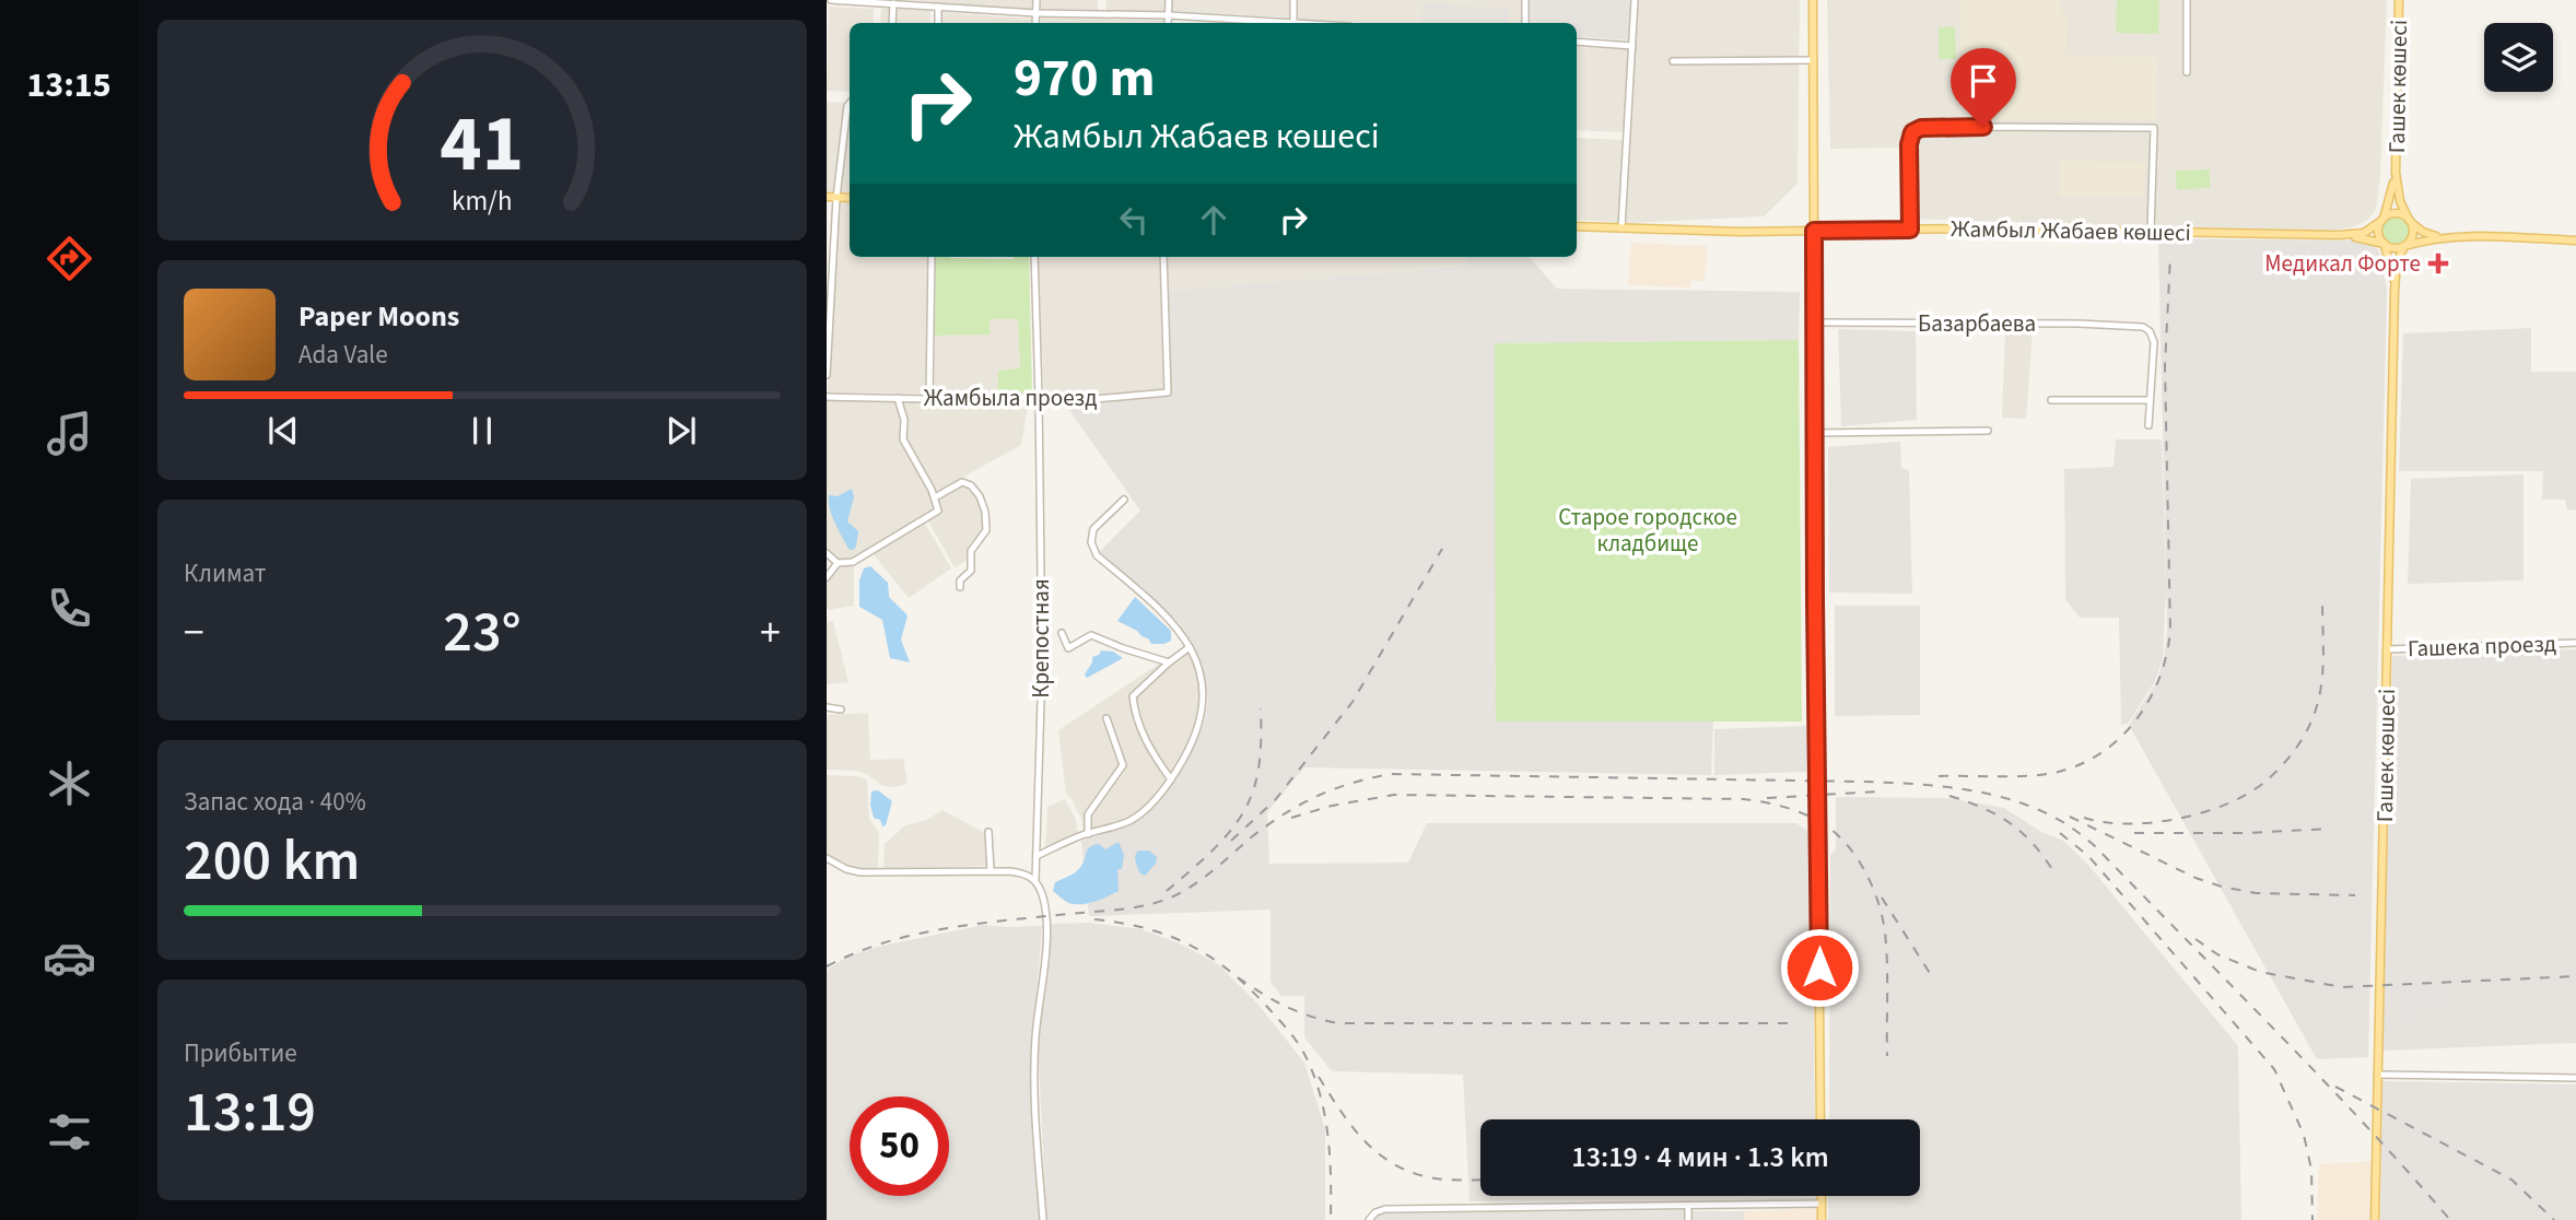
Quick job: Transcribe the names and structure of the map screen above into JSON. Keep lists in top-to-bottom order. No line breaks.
{"streets":{"main road":["Гашек көшесі","Жамбыл Жабаев көшесі"],"street":["Базарбаева","Жамбыла проезд","Крепостная","Гашека проезд"]},"crossings":[["Гашек көшесі","Гашека проезд"],["Жамбыла проезд","Крепостная"]],"parks":["Старое городское кладбище"],"places":{"health":["Медикал Форте"]},"page":{"tabs":"13:15","turn":["970 m","Жамбыл Жабаев көшесі"],"song":["Paper Moons","Ada Vale"],"tile":["Климат",["Запас хода · 40%","200 km"],["Прибытие","13:19"]],"heat":["−","23°","+"],"limit":"50","trip":"13:19 · 4 мин · 1.3 km","gauge":["41","km/h"]}}
